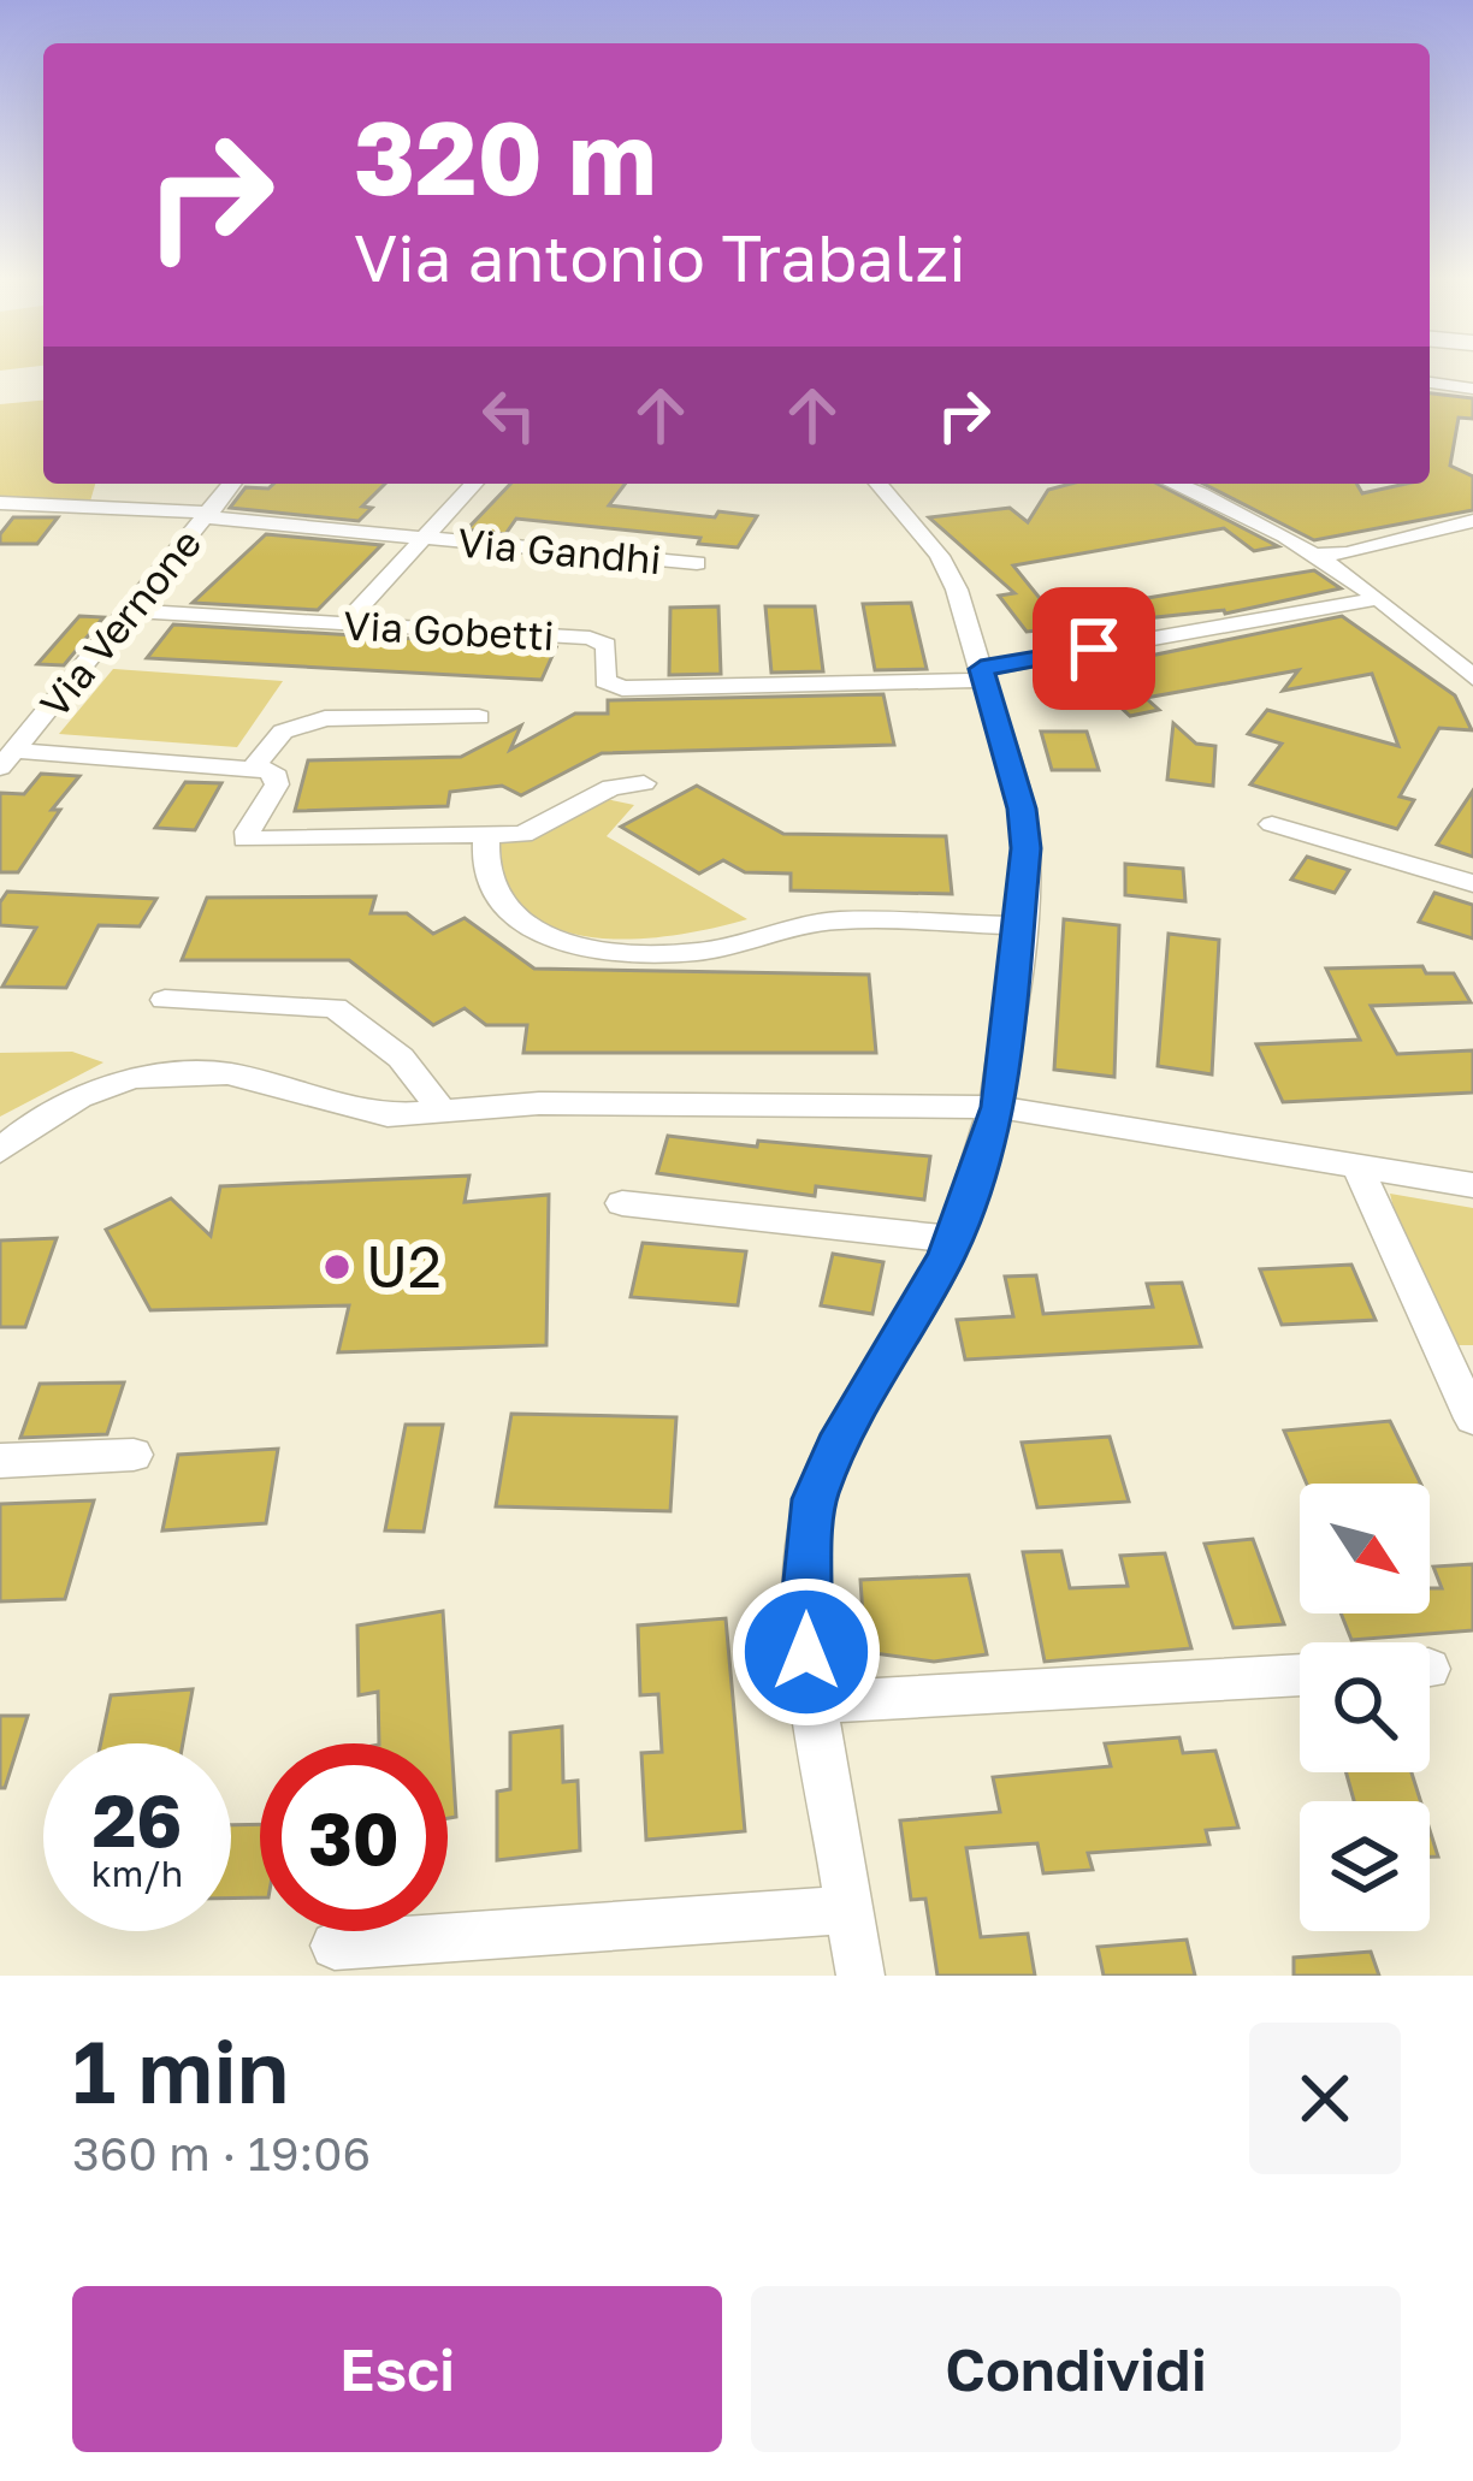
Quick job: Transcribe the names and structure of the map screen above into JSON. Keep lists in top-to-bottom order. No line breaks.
{"streets":{"street":["Via Gandhi","Via Vernone","Via Gobetti"]},"crossings":[["Via Gandhi","Via Vernone"],["Via Gandhi","Via Gobetti"],["Via Vernone","Via Gobetti"]],"places":["U2"],"north":"bottom right","page":{"turn":["320 m","Via antonio Trabalzi"],"speed":"26 km/h","limit":"30","heading":["1 min","360 m · 19:06"],"buttons":["Esci","Condividi"]}}
